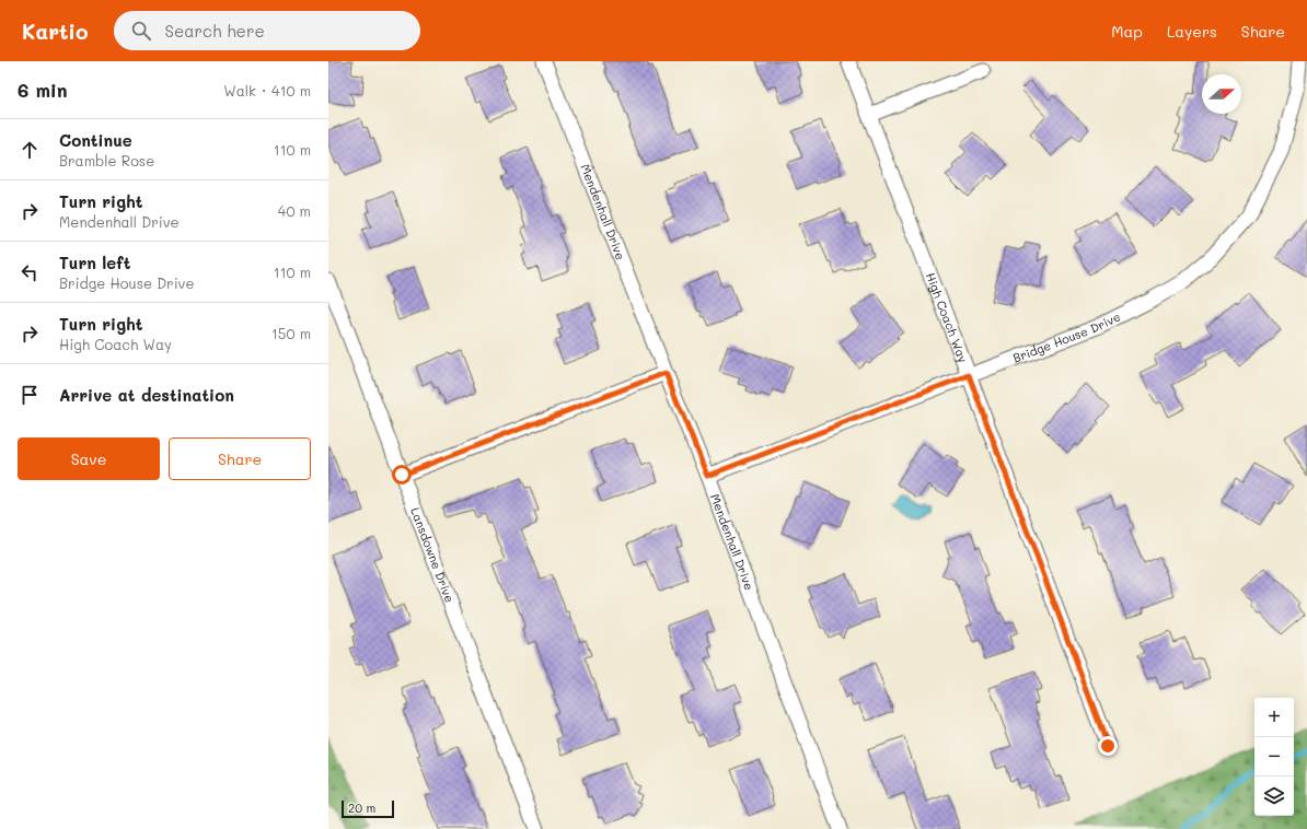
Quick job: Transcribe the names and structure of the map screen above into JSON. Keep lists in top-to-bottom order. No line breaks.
{"streets":{"street":["Mendenhall Drive","High Coach Way","Bridge House Drive","Lansdowne Drive"]},"crossings":[["Mendenhall Drive","Bridge House Drive"],["High Coach Way","Bridge House Drive"]],"scale_bar":"20 m","north":"right","page":{"header":"Kartio","search":"Search here","nav":["Map","Layers","Share"],"heading":["6 min","Walk · 410 m"],"list":[["Continue","Bramble Rose","110 m"],["Turn right","Mendenhall Drive","40 m"],["Turn left","Bridge House Drive","110 m"],["Turn right","High Coach Way","150 m"],"Arrive at destination"],"buttons":["Save","Share"],"map_buttons":["+","−"],"scale":"20 m"}}
